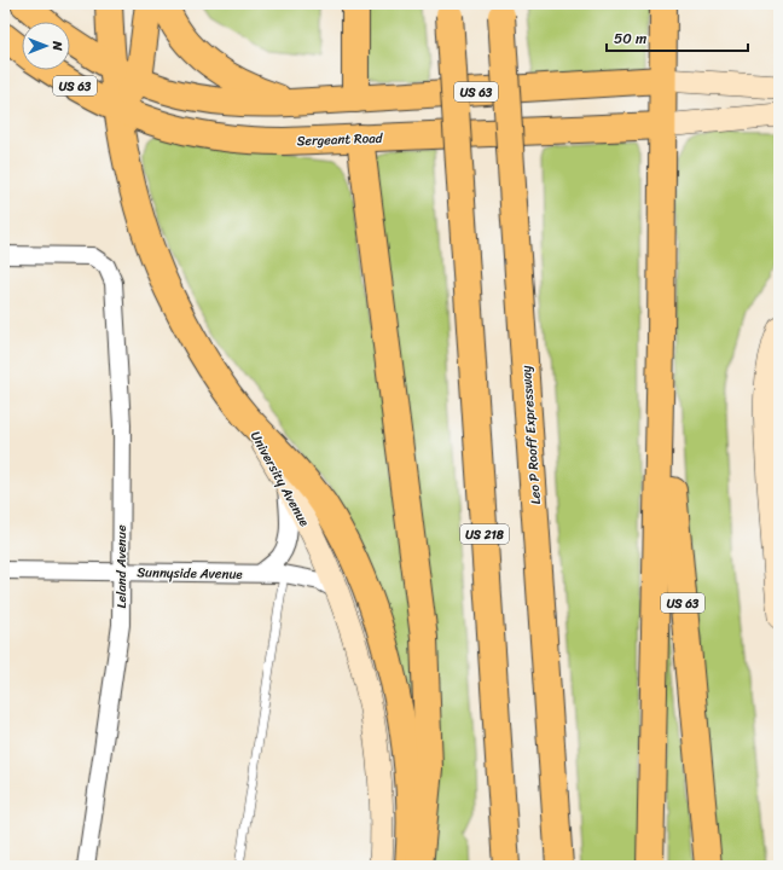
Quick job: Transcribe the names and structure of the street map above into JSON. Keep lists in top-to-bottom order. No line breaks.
{"streets":{"main road":["US 63","Sergeant Road","Leo P Rooff Expressway","University Avenue","US 218"],"street":["Leland Avenue","Sunnyside Avenue"]},"crossings":[["US 63","Sergeant Road"],["US 63","University Avenue"],["Sergeant Road","University Avenue"],["University Avenue","Sunnyside Avenue"],["Leland Avenue","Sunnyside Avenue"]],"scale_bar":"50 m","north":"right"}
